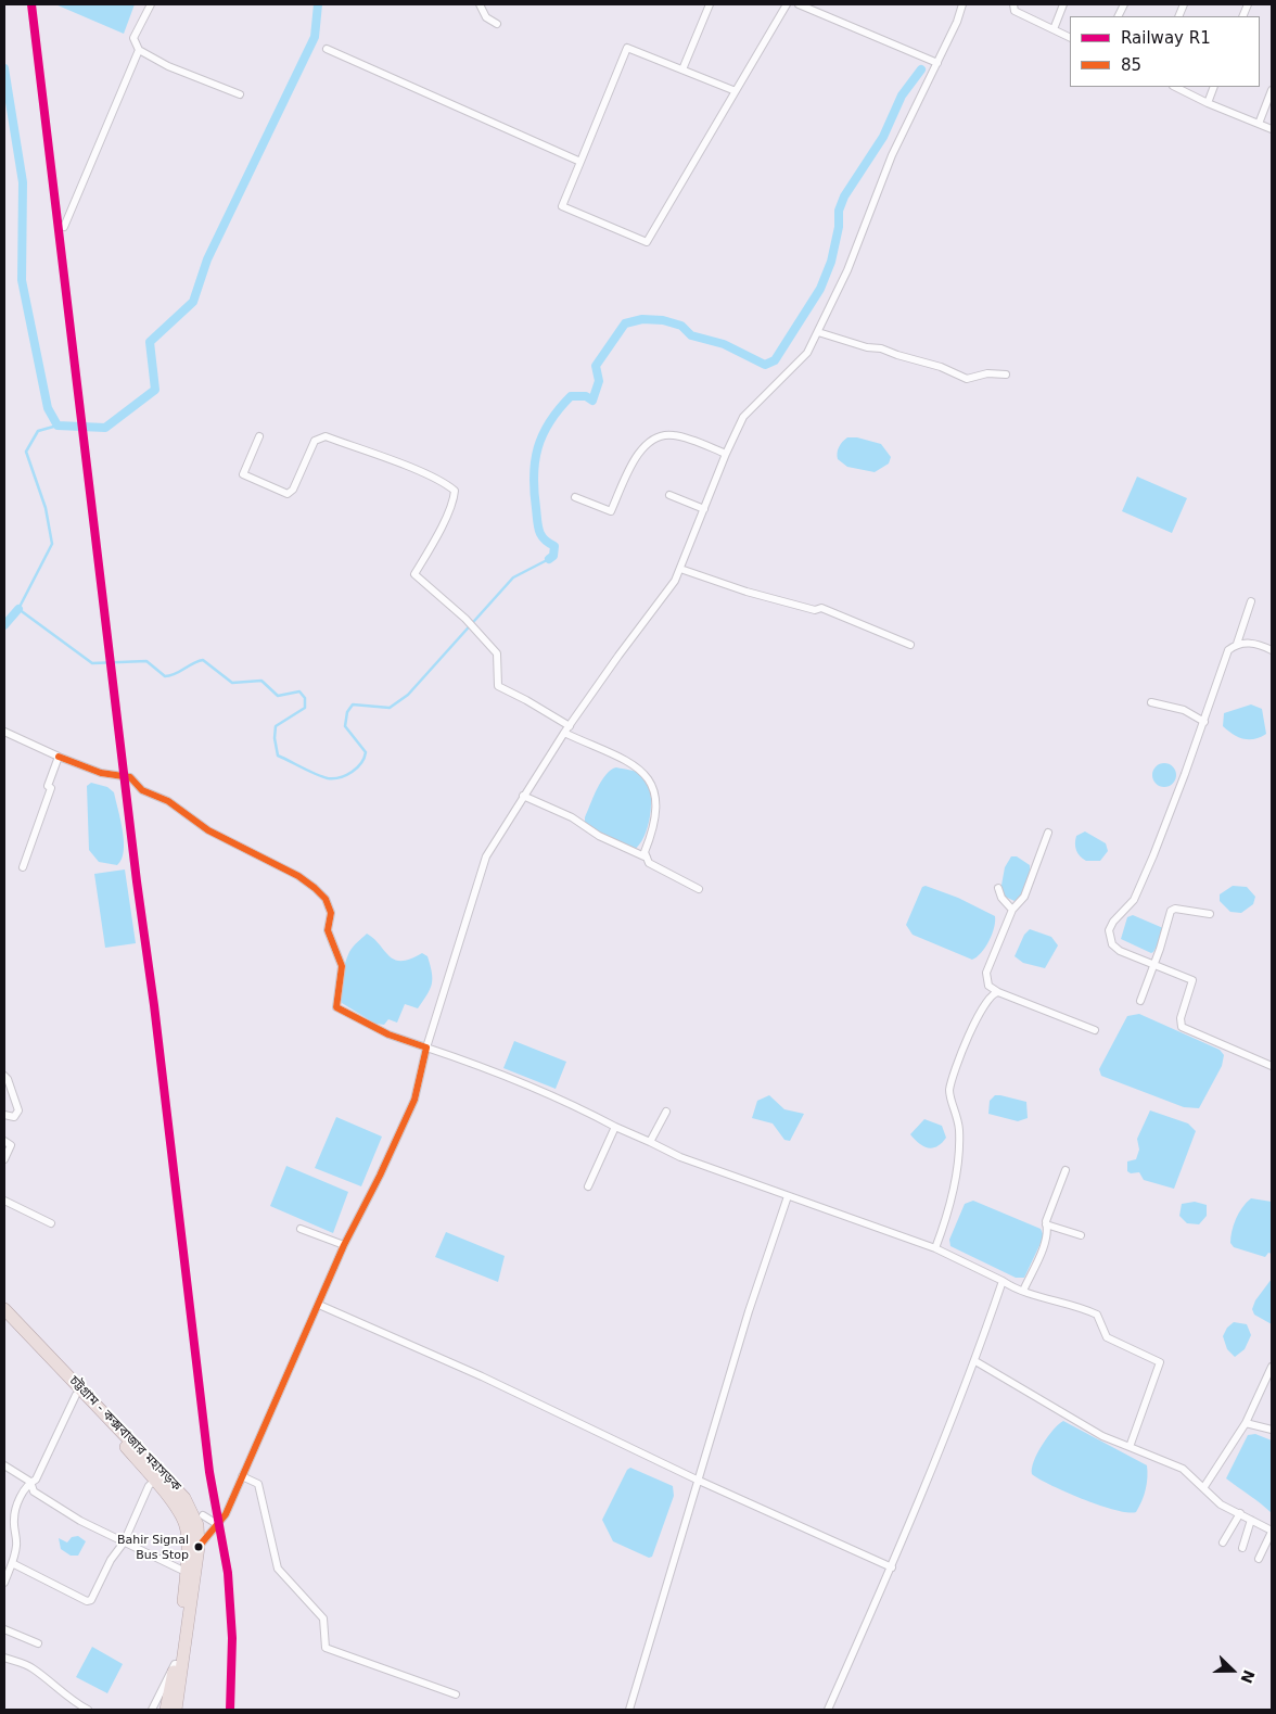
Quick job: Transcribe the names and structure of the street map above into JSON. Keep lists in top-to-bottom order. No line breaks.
{"streets":{"highway":["চট্টগ্রাম - কক্সবাজার মহাসড়ক"]},"places":["Bahir Signal Bus Stop"],"lines":["rail line R1","transit line 85"],"legend":["Railway R1","85"],"north":"right"}
